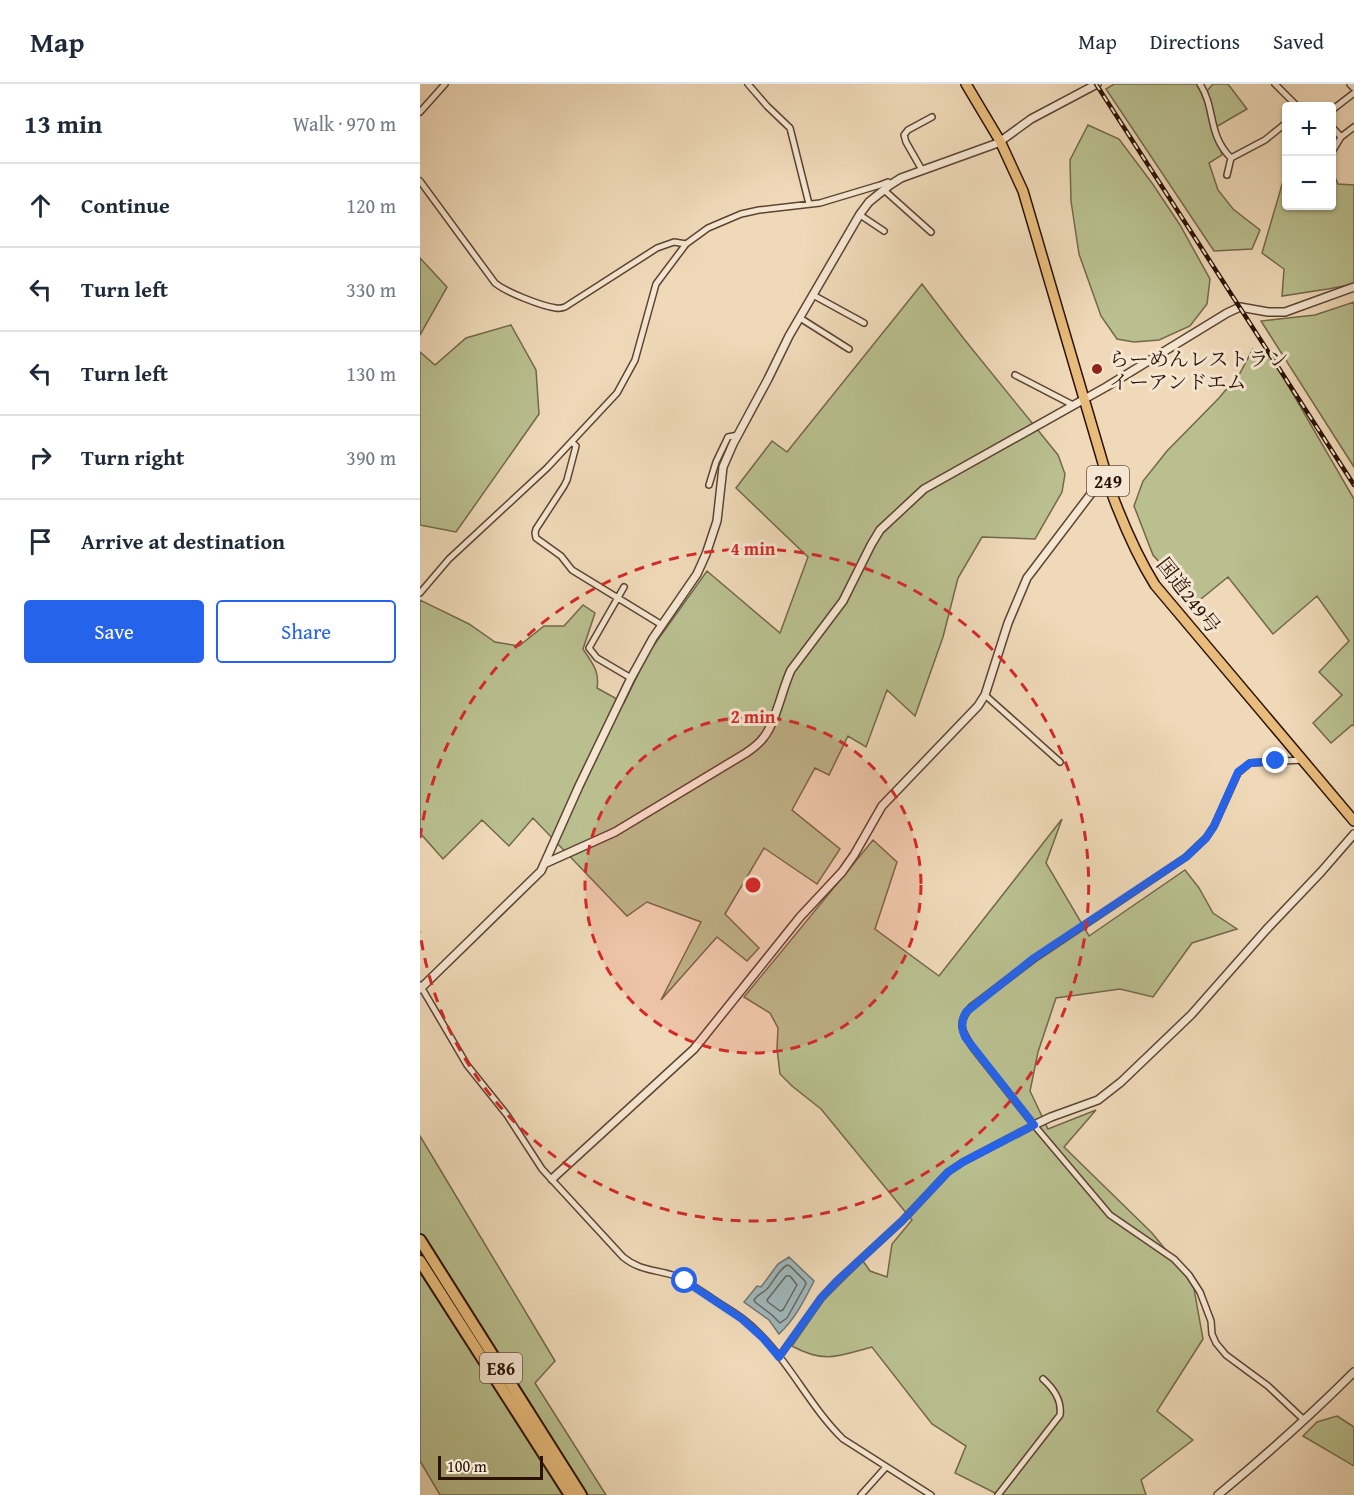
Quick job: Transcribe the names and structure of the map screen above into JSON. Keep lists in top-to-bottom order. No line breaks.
{"streets":{"highway":["249","国道249号","E86"]},"places":["らーめんレストラン イーアンドエム"],"scale_bar":"100 m","page":{"header":"Map","nav":["Map","Directions","Saved"],"heading":["13 min","Walk · 970 m"],"map_buttons":["+","−"],"list":[["Continue","120 m"],["Turn left","330 m"],["Turn left","130 m"],["Turn right","390 m"],"Arrive at destination"],"buttons":["Save","Share"],"scale":"100 m"},"rings":["4 min","2 min"]}
